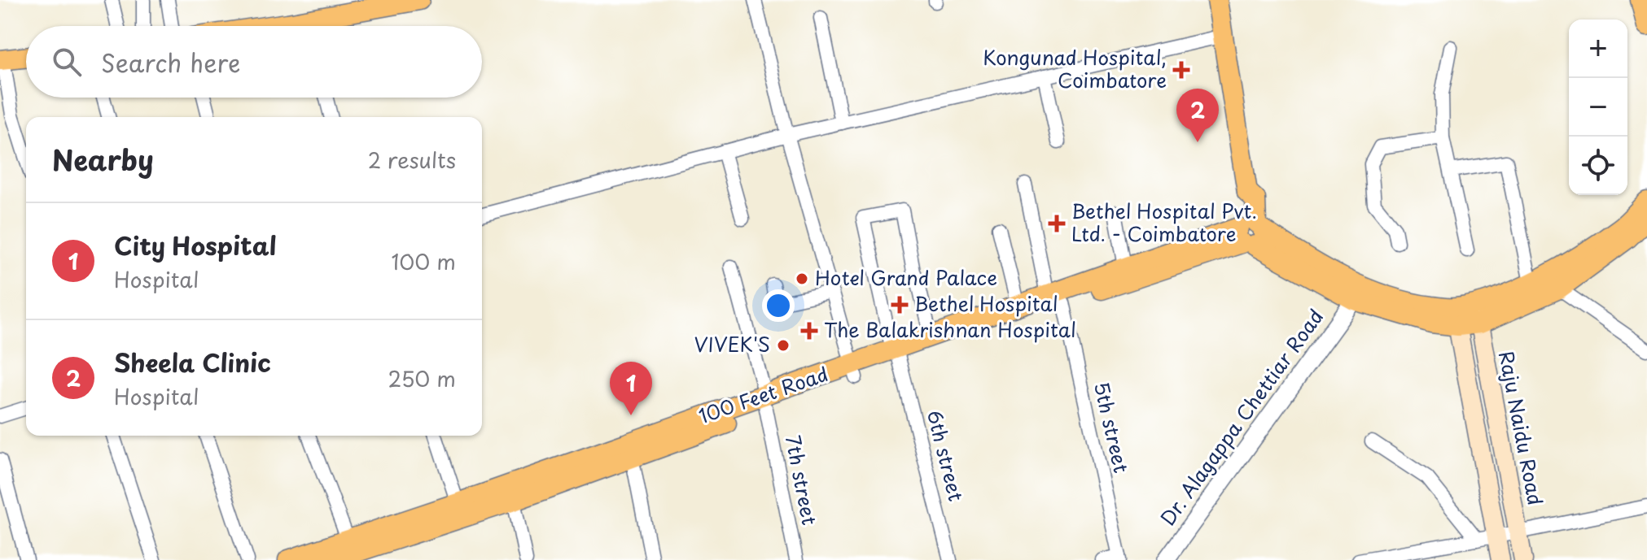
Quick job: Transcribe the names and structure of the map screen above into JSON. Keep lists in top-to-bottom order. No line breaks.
{"streets":{"main road":["100 Feet Road","Raju Naidu Road"],"street":["Dr. Alagappa Chettiar Road","5th street","6th street","7th street"]},"crossings":[["100 Feet Road","5th street"],["100 Feet Road","6th street"],["100 Feet Road","7th street"]],"places":{"health":["Kongunad Hospital, Coimbatore","Bethel Hospital Pvt. Ltd. - Coimbatore","Bethel Hospital","The Balakrishnan Hospital"],"other":["Hotel Grand Palace","VIVEK'S"]},"page":{"map_buttons":["+","−"],"search":"Search here","pins":["2","1"],"heading":["Nearby","2 results"],"list":[{"mark":"1","name":"City Hospital","note":"Hospital","value":"100 m"},{"mark":"2","name":"Sheela Clinic","note":"Hospital","value":"250 m"}]}}
